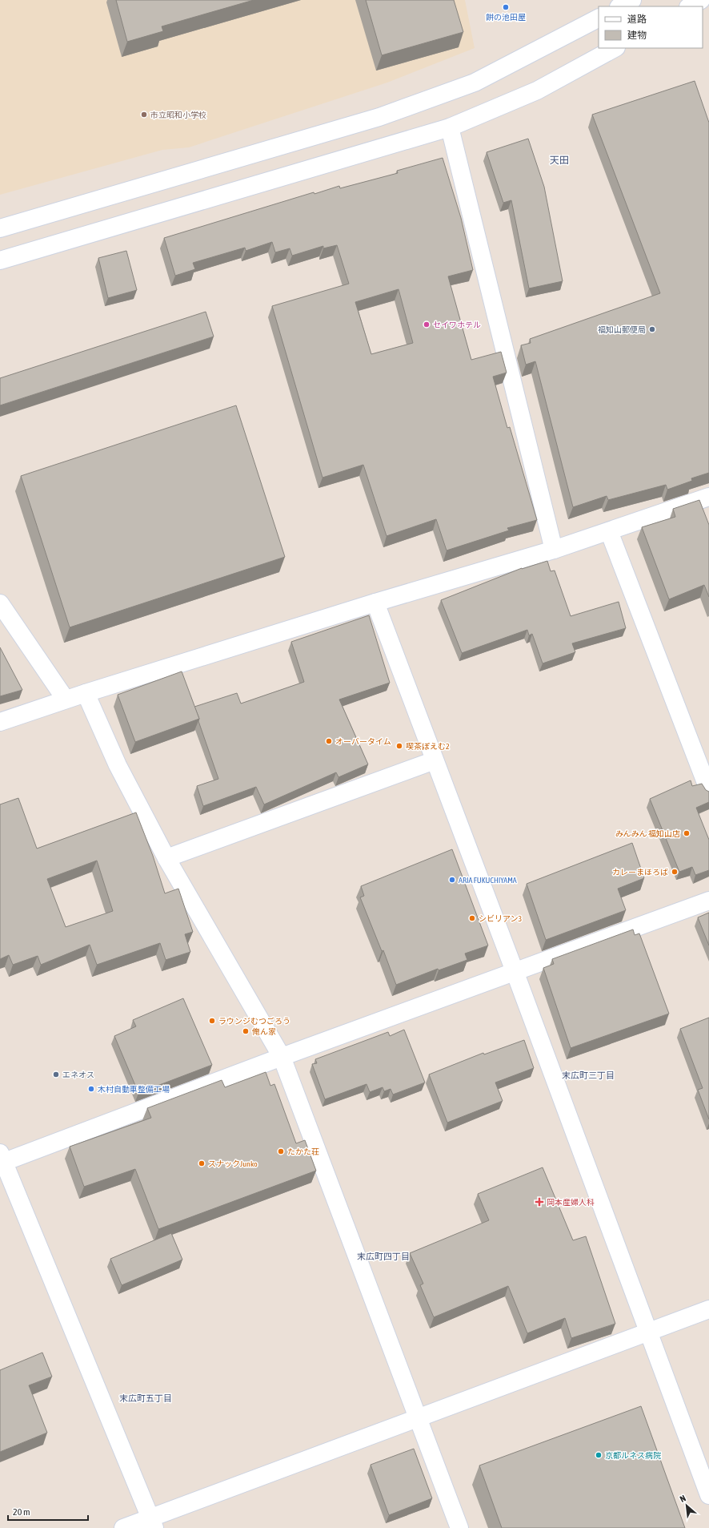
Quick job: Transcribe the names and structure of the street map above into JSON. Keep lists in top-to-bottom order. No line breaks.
{"districts":["天田","末広町三丁目","末広町四丁目","末広町五丁目"],"places":{"other":["餅の池田屋","市立昭和小学校","セイワホテル","福知山郵便局","オーバータイム","喫茶ぽえむ2","みんみん 福知山店","カレーまほろば","ARIA FUKUCHIYAMA","シビリアン3","ラウンジむつごろう","俺ん家","エネオス","木村自動車整備工場","たかた荘","スナックJunko","京都ルネス病院"],"health":["岡本産婦人科"]},"legend":["道路","建物"],"scale_bar":"20 m","north":"top left"}
